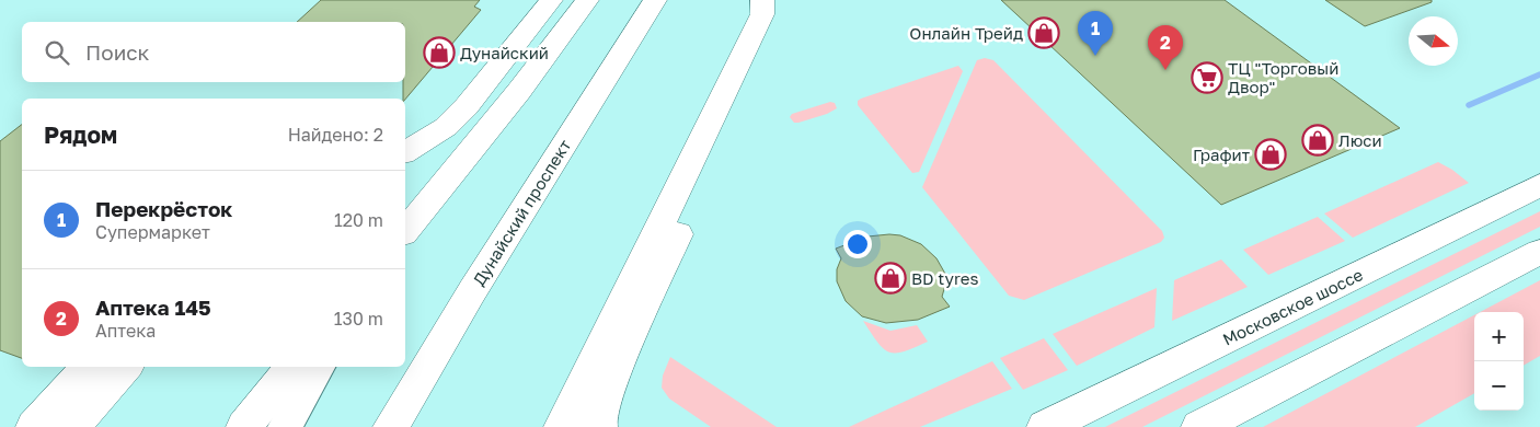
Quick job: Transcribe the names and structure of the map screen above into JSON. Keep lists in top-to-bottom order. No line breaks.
{"streets":{"main road":["Дунайский проспект","Московское шоссе"]},"places":{"shop":["Онлайн Трейд","Дунайский","Люси","Графит","BD tyres"],"supermarket":["ТЦ \"Торговый Двор\""]},"north":"right","page":{"pins":["1","2"],"search":"Поиск","heading":["Рядом","Найдено: 2"],"list":[{"mark":"1","name":"Перекрёсток","note":"Супермаркет","value":"120 m"},{"mark":"2","name":"Аптека 145","note":"Аптека","value":"130 m"}],"map_buttons":["+","−"]}}
